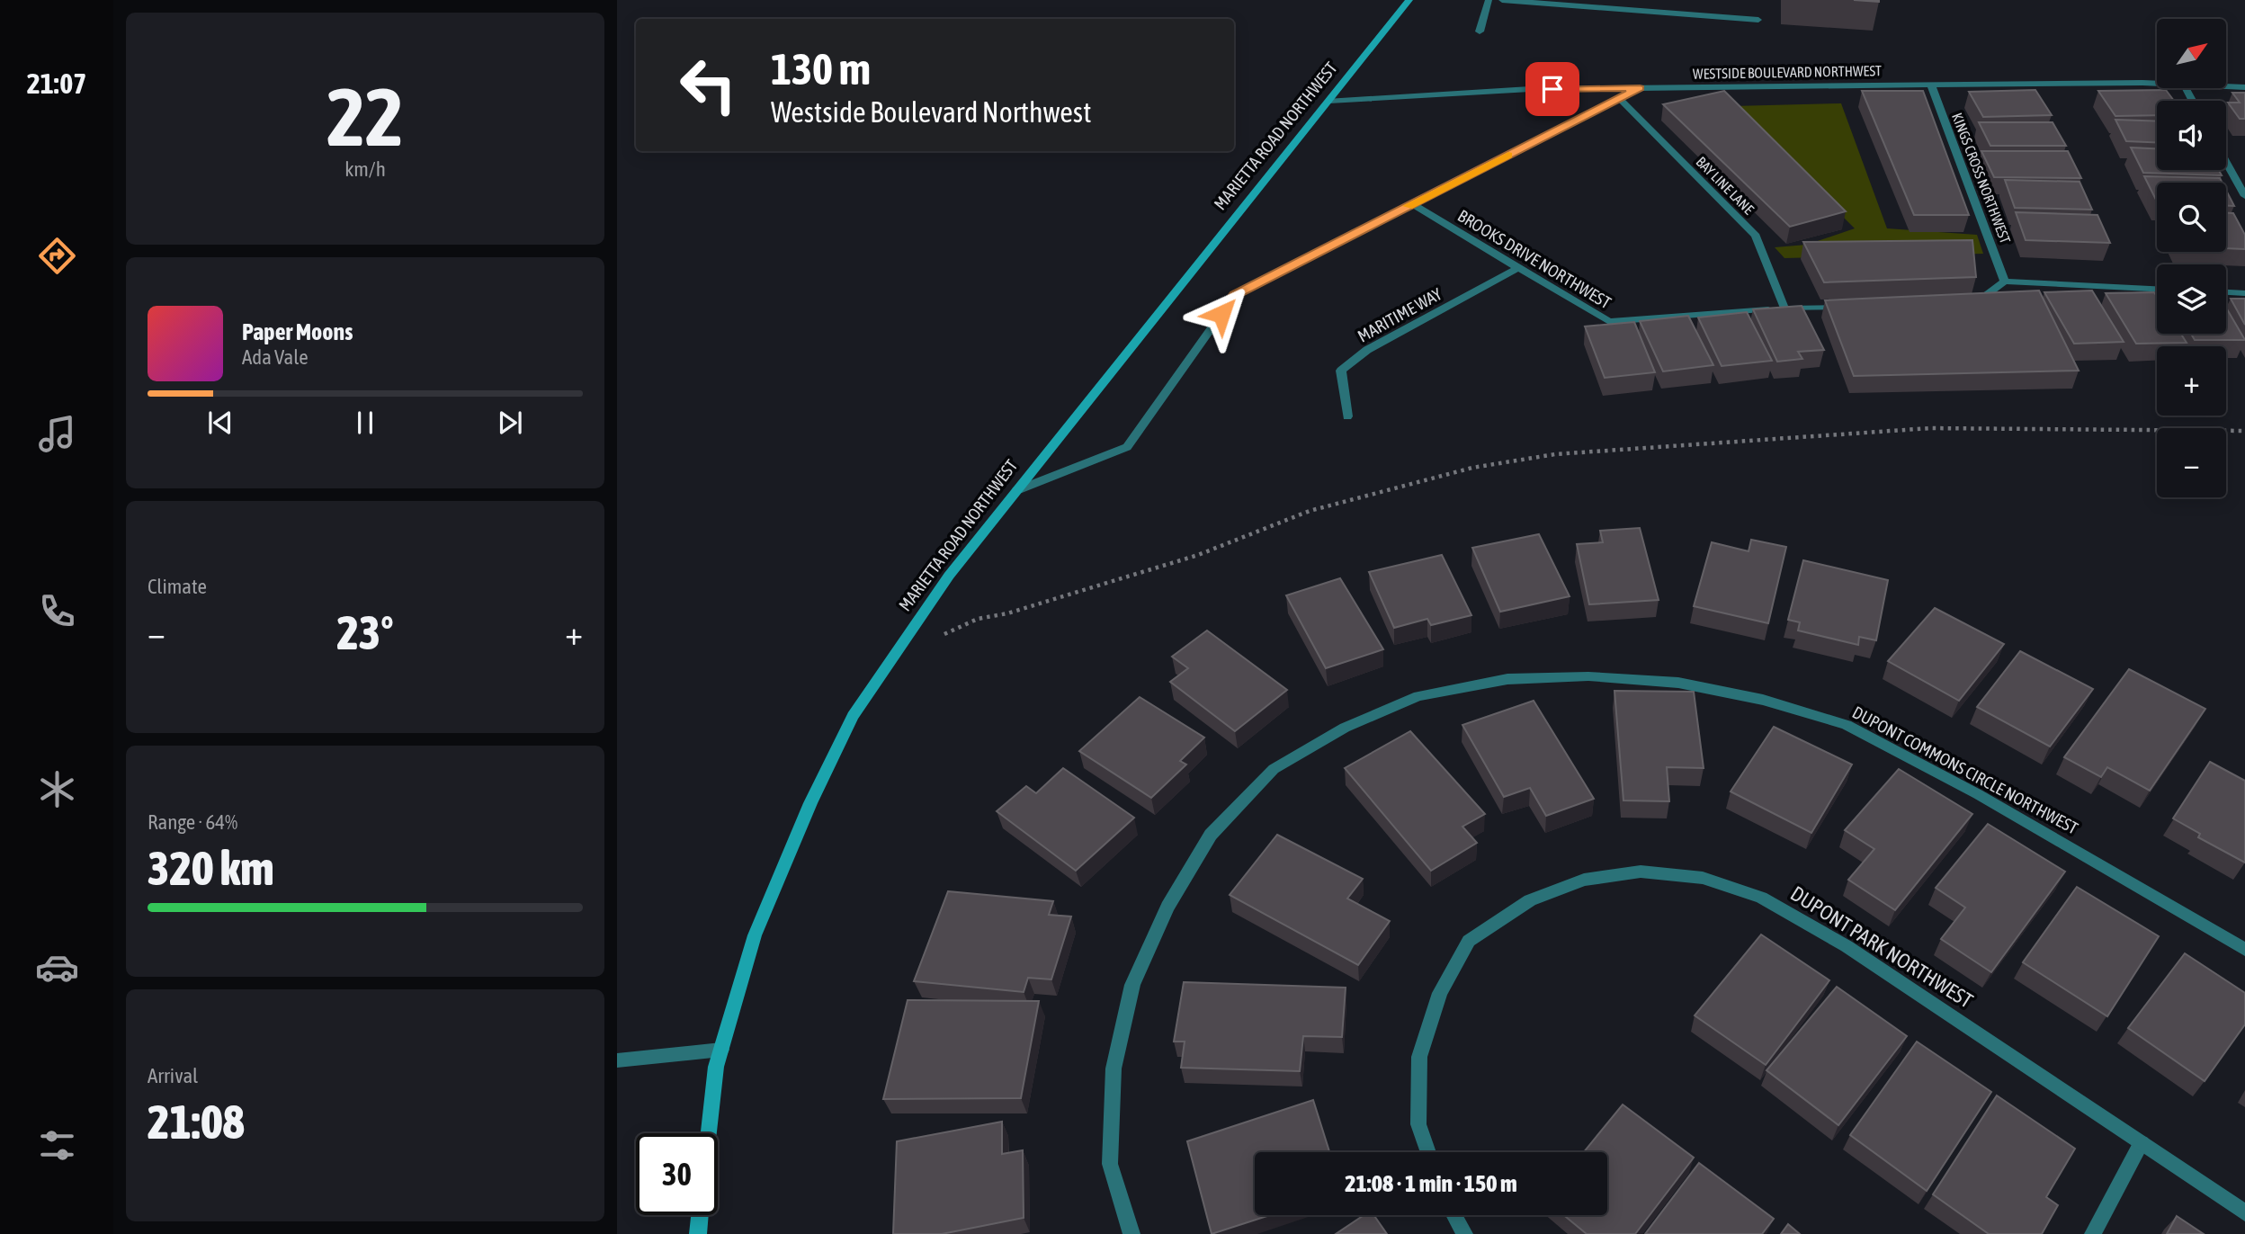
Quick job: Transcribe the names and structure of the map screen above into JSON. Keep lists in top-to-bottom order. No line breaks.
{"streets":{"main road":["MARIETTA ROAD NORTHWEST"],"street":["WESTSIDE BOULEVARD NORTHWEST","KINGS CROSS NORTHWEST","BAY LINE LANE","BROOKS DRIVE NORTHWEST","MARITIME WAY","DUPONT COMMONS CIRCLE NORTHWEST","DUPONT PARK NORTHWEST"]},"crossings":[["WESTSIDE BOULEVARD NORTHWEST","MARIETTA ROAD NORTHWEST"],["WESTSIDE BOULEVARD NORTHWEST","KINGS CROSS NORTHWEST"],["BAY LINE LANE","BROOKS DRIVE NORTHWEST"],["BROOKS DRIVE NORTHWEST","MARITIME WAY"]],"north":"top right","page":{"tabs":"21:07","tile":[["22","km/h"],"Climate",["Range · 64%","320 km"],["Arrival","21:08"]],"map_buttons":["+","−"],"turn":["130 m","Westside Boulevard Northwest"],"song":["Paper Moons","Ada Vale"],"heat":["−","23°","+"],"limit":"30","trip":"21:08 · 1 min · 150 m"}}
